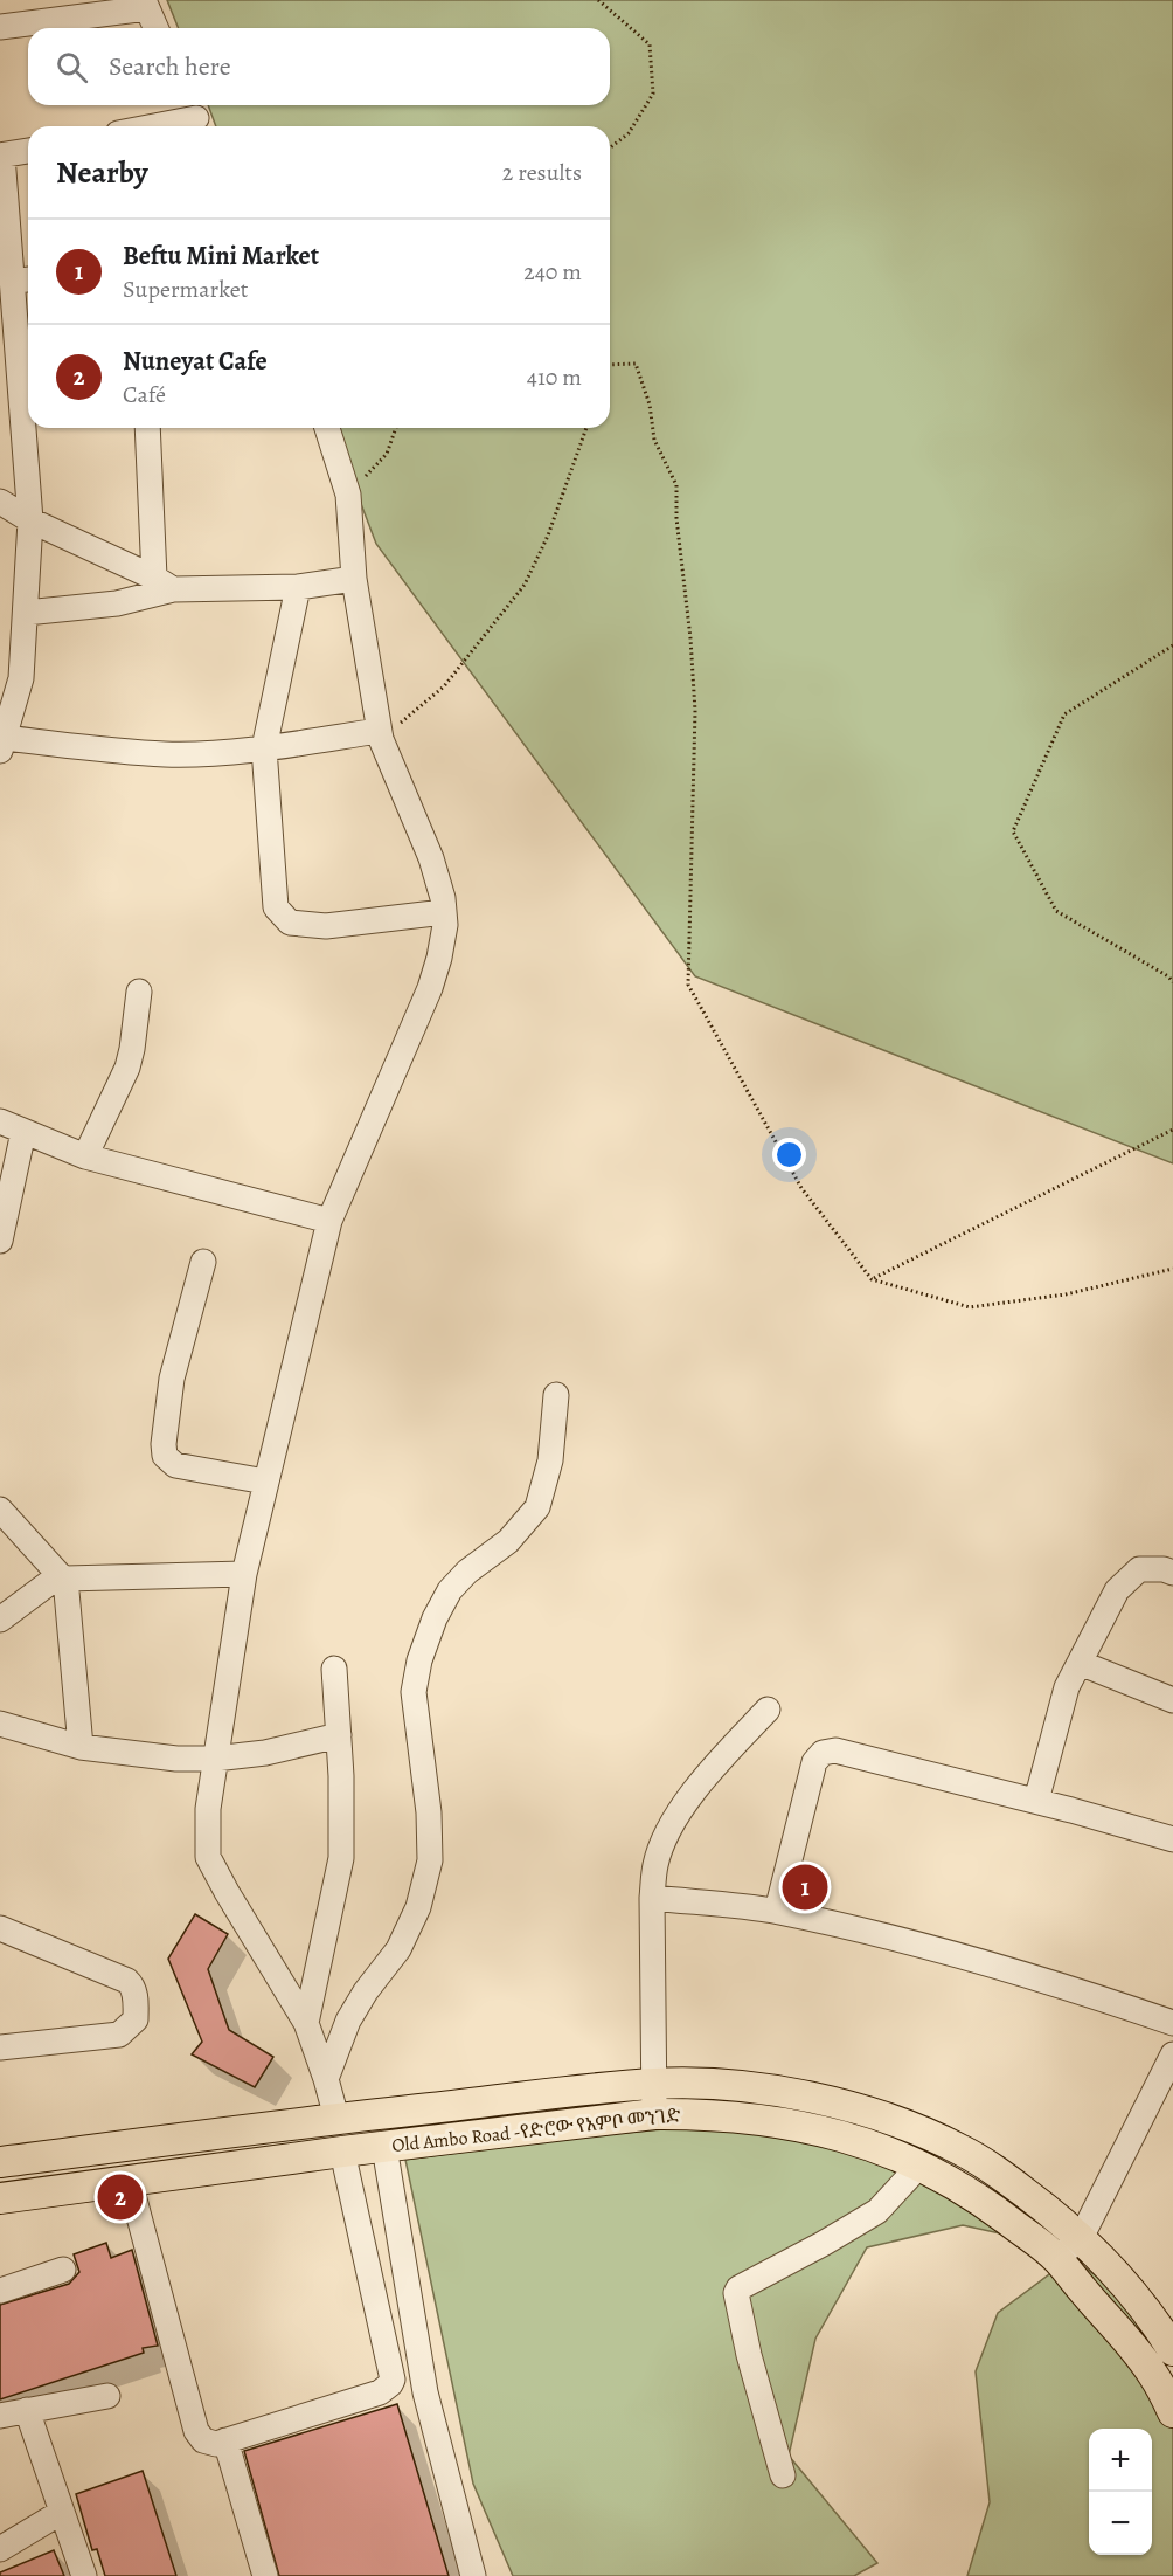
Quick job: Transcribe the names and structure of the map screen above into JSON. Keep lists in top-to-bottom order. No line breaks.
{"streets":{"main road":["Old Ambo Road -የድሮው የአምቦ መንገድ"]},"page":{"search":"Search here","heading":["Nearby","2 results"],"list":[{"mark":"1","name":"Beftu Mini Market","note":"Supermarket","value":"240 m"},{"mark":"2","name":"Nuneyat Cafe","note":"Café","value":"410 m"}],"pins":["1","2"],"map_buttons":["+","−"]}}
